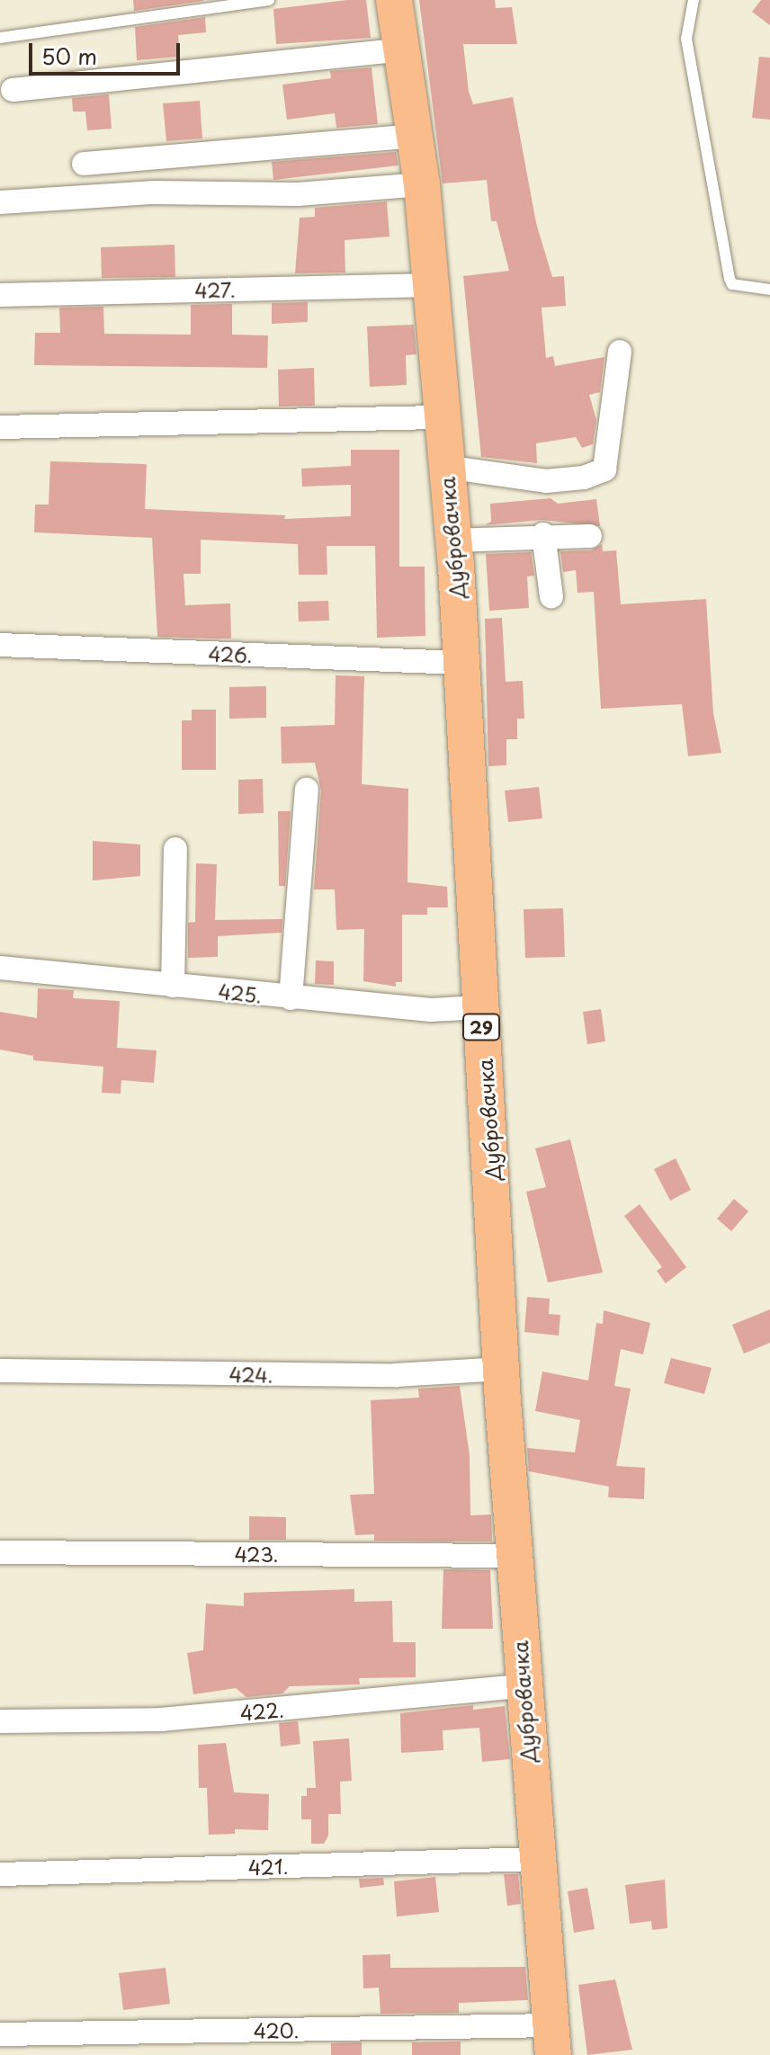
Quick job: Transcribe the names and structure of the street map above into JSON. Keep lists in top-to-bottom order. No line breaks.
{"streets":{"main road":["Дубровачка","29"],"street":["427.","426.","425.","424.","423.","422.","421.","420."]},"crossings":[["427.","Дубровачка"],["Дубровачка","426."],["Дубровачка","425."],["Дубровачка","424."],["Дубровачка","423."],["Дубровачка","422."],["Дубровачка","421."],["Дубровачка","420."]],"scale_bar":"50 m"}
